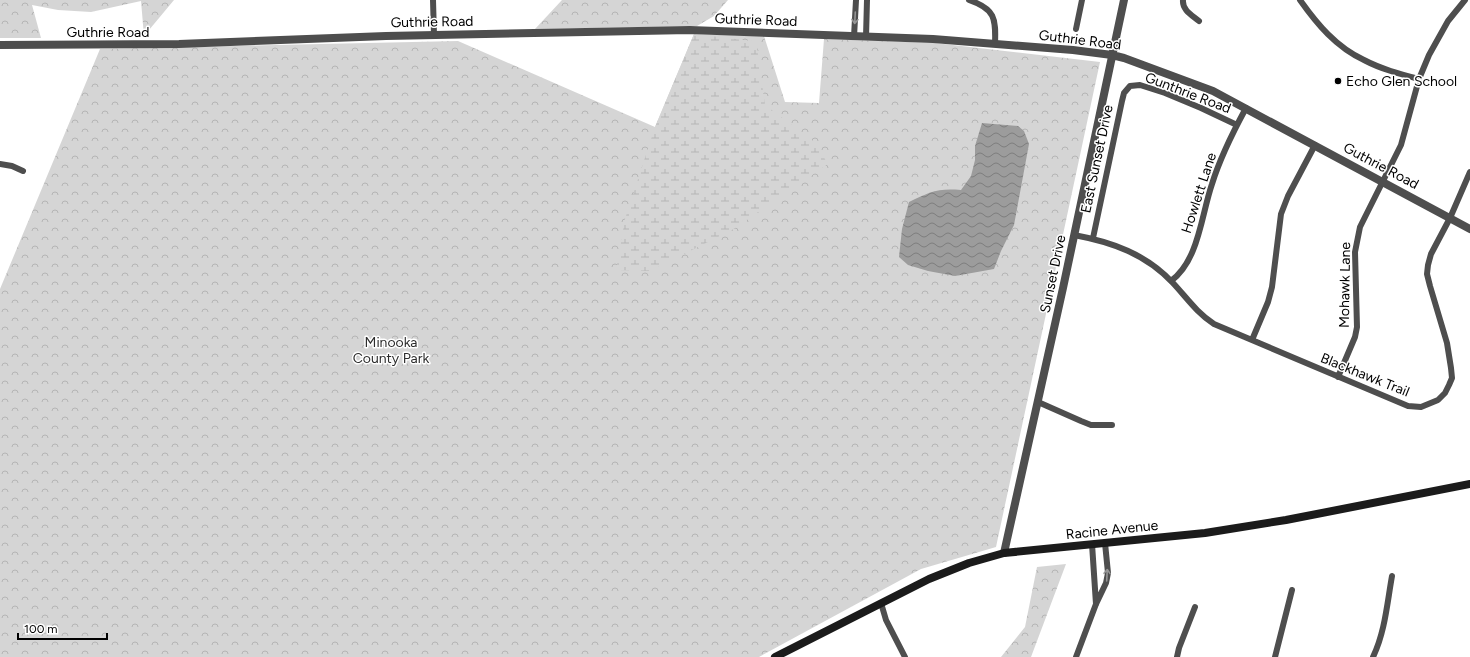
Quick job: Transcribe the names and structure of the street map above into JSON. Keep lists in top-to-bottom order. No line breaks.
{"streets":{"main road":["Racine Avenue"],"street":["Guthrie Road","Gunthrie Road","East Sunset Drive","Howlett Lane","Sunset Drive","Mohawk Lane","Blackhawk Trail"]},"crossings":[["Guthrie Road","Howlett Lane"],["Guthrie Road","Sunset Drive"],["Guthrie Road","Mohawk Lane"],["Guthrie Road","Blackhawk Trail"],["Gunthrie Road","East Sunset Drive"],["Gunthrie Road","Howlett Lane"],["East Sunset Drive","Blackhawk Trail"],["Howlett Lane","Blackhawk Trail"],["Sunset Drive","Blackhawk Trail"],["Sunset Drive","Racine Avenue"],["Mohawk Lane","Blackhawk Trail"]],"parks":["Minooka County Park"],"places":["Echo Glen School"],"scale_bar":"100 m"}
